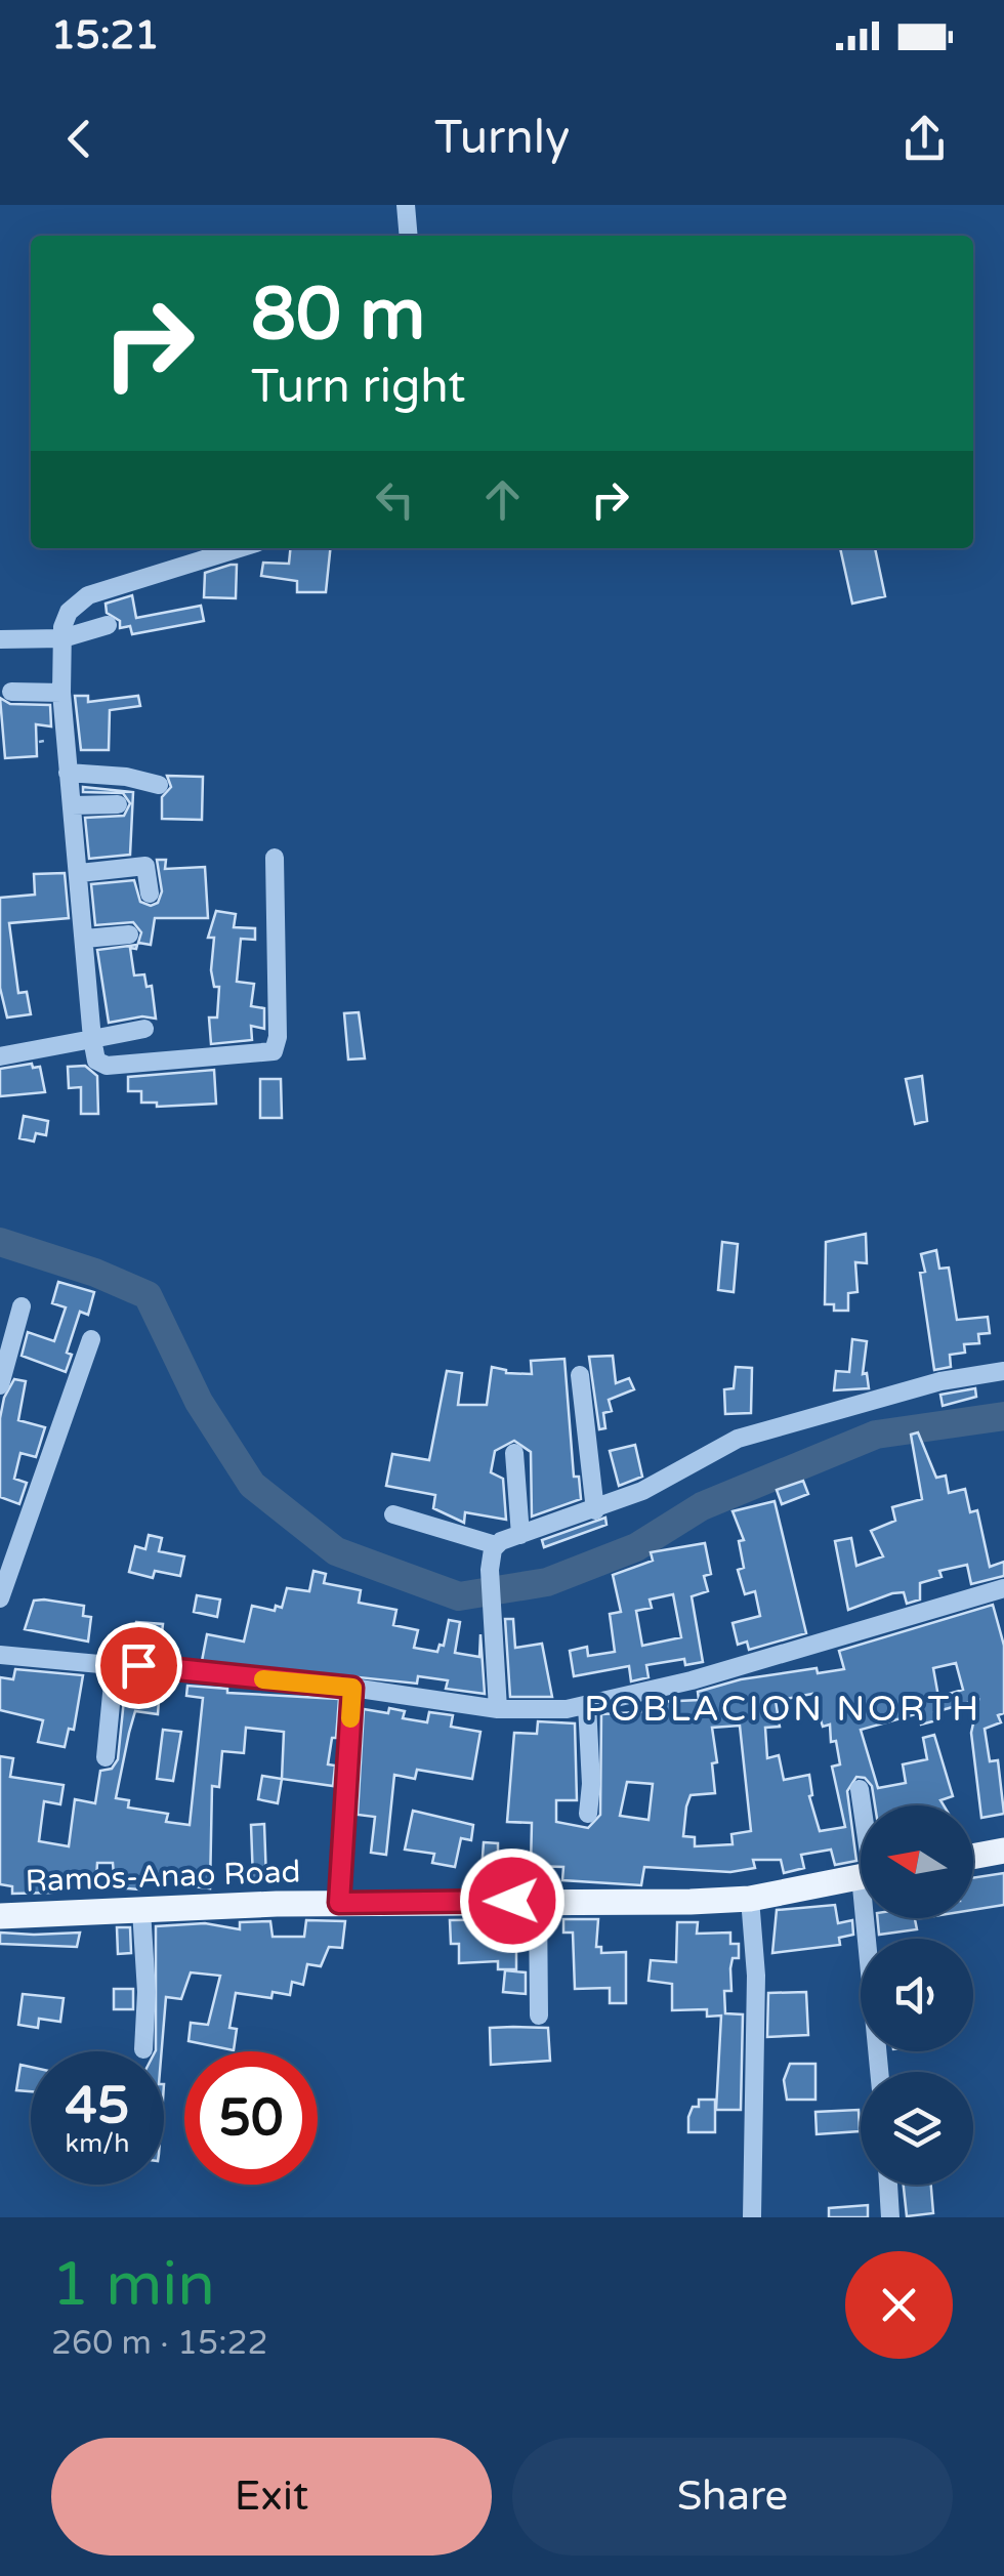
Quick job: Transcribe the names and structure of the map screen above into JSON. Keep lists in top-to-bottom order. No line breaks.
{"streets":{"main road":["Ramos-Anao Road"]},"districts":["POBLACION NORTH"],"north":"left","page":{"status":"15:21","header":"Turnly","turn":["80 m","Turn right"],"speed":"45 km/h","limit":"50","heading":["1 min","260 m · 15:22"],"buttons":["Exit","Share"]}}
